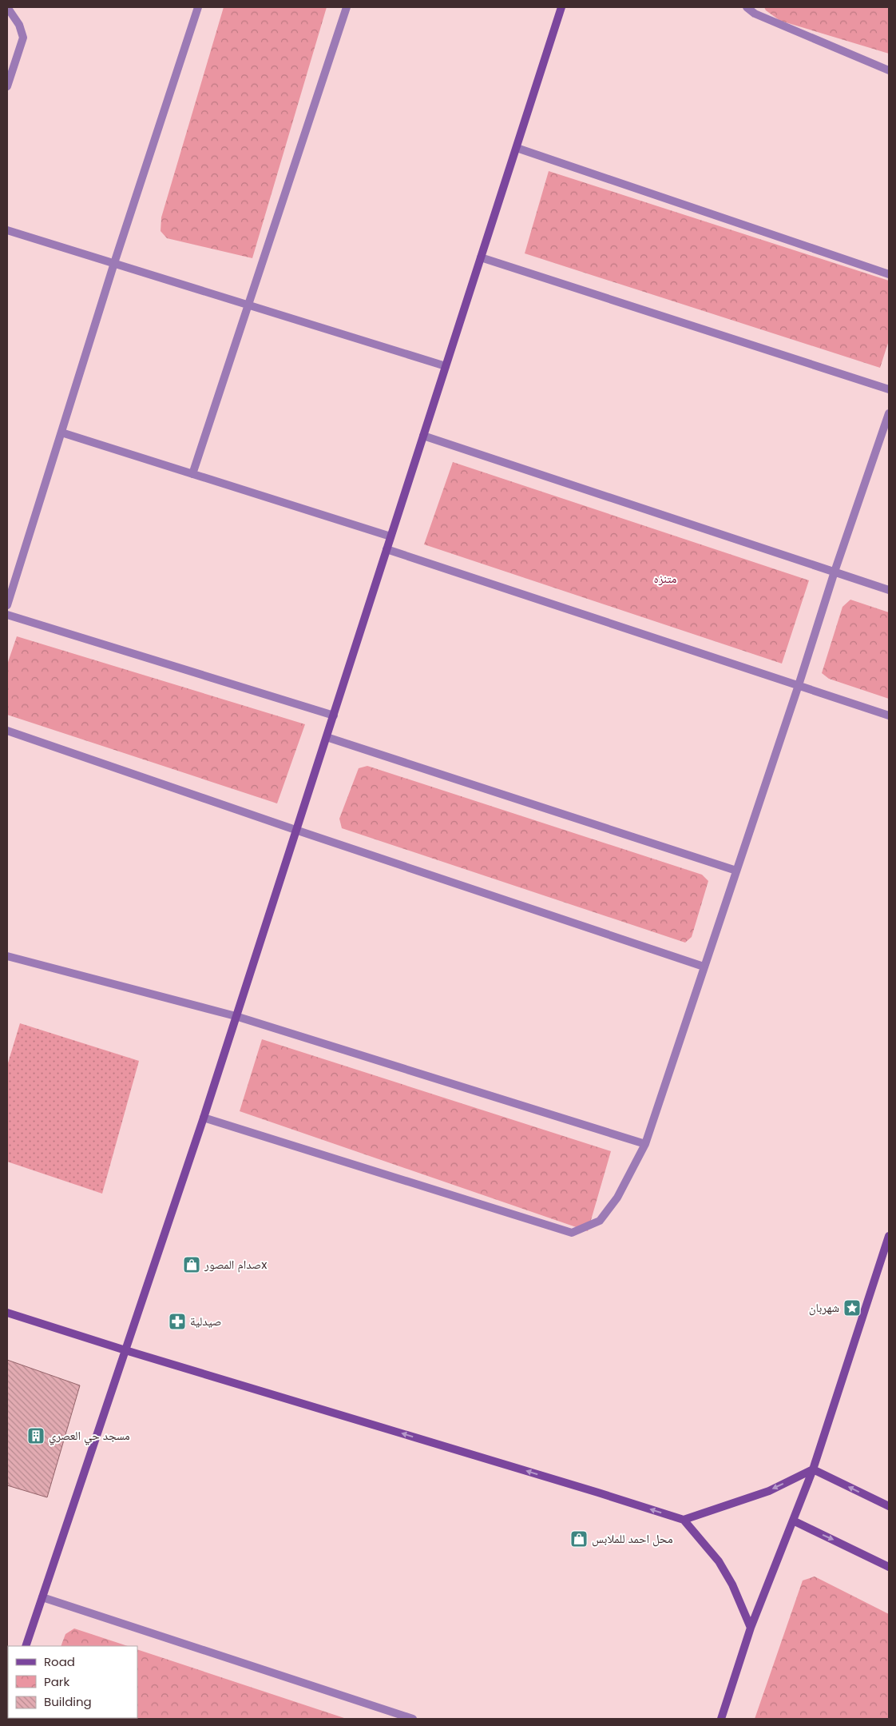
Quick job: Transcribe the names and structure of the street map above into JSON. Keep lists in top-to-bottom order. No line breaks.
{"parks":["متنزه"],"places":{"shop":["صدام المصورx","محل احمد للملابس"],"place":["شهربان"],"pharmacy":["صيدلية"],"building":["مسجد حي العصري"]},"legend":["Road","Park","Building"]}
